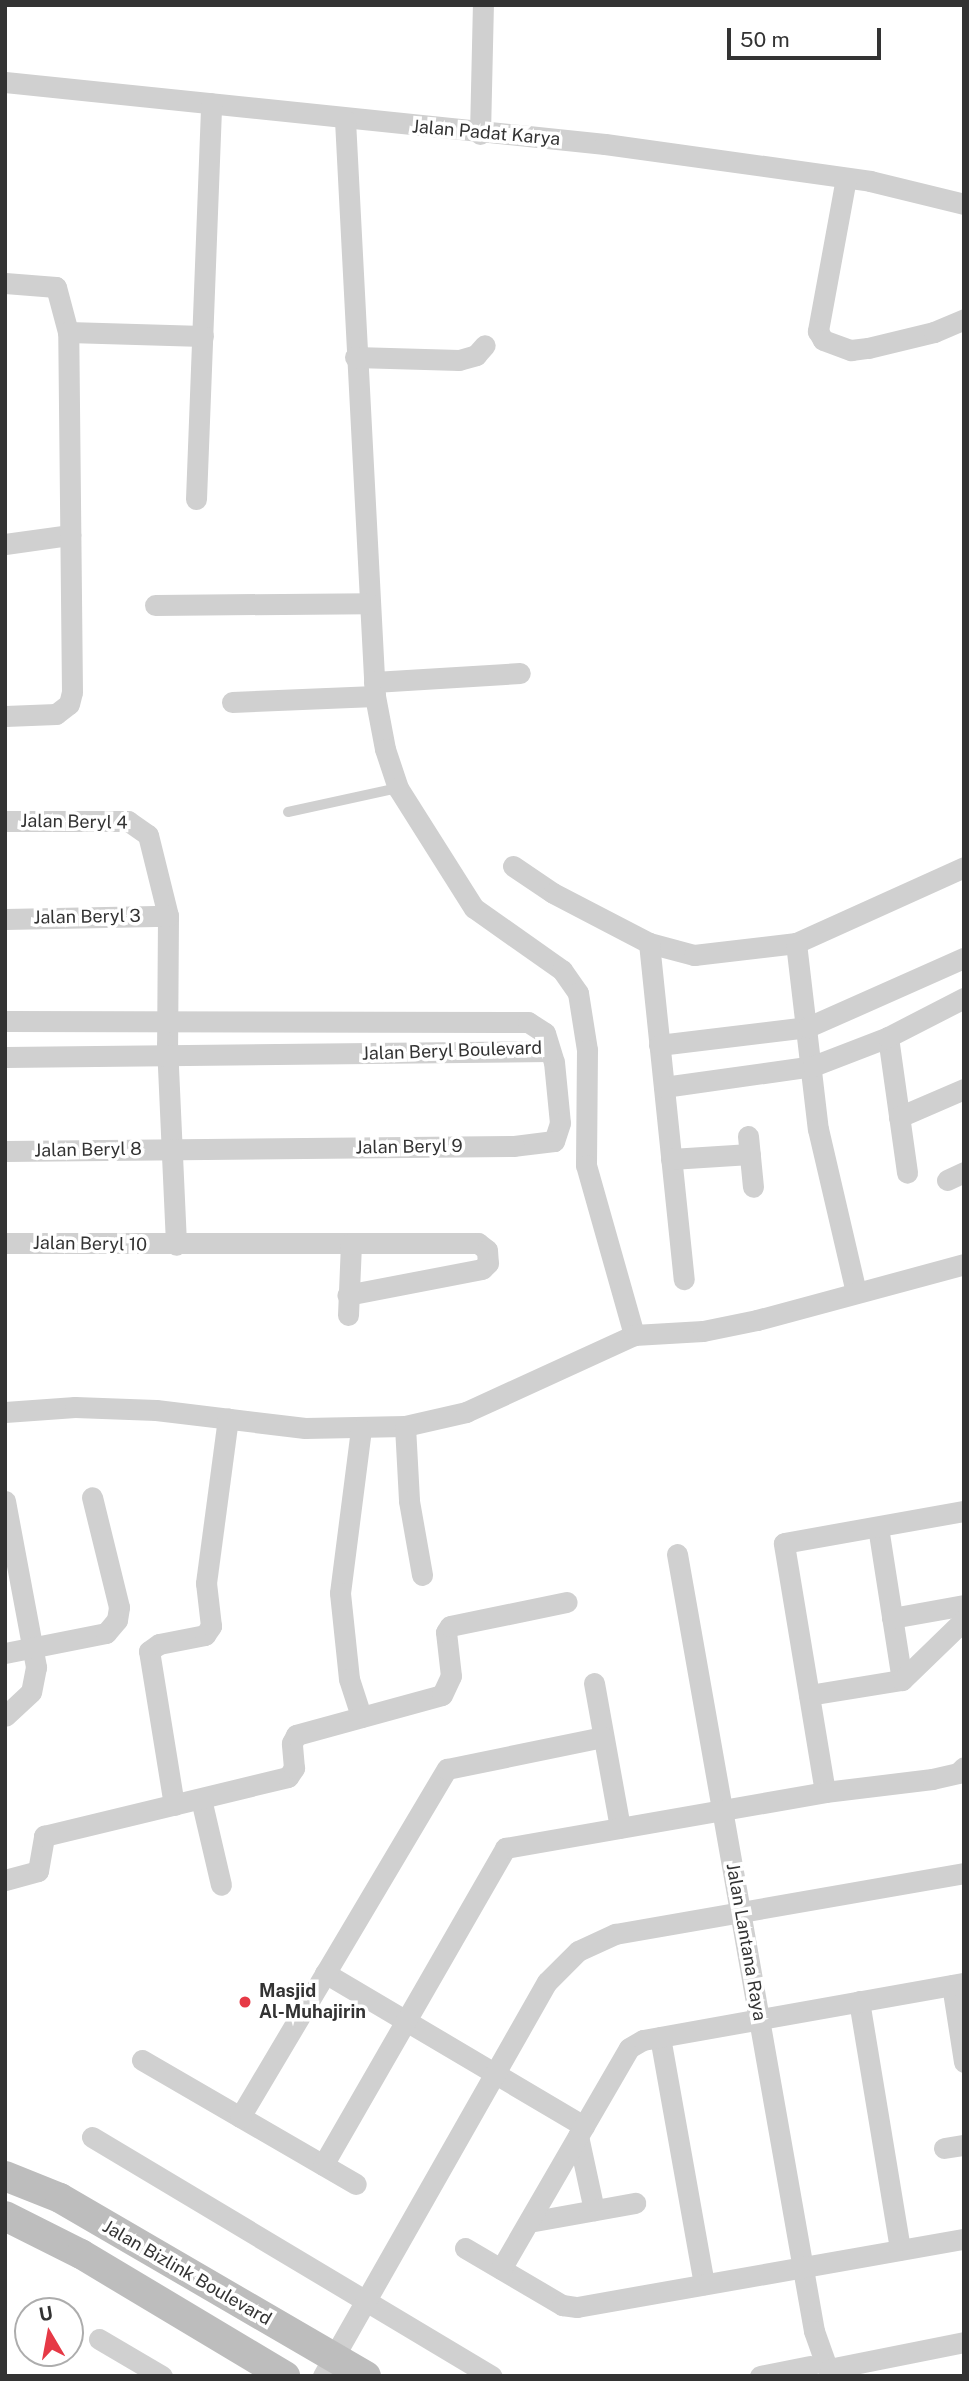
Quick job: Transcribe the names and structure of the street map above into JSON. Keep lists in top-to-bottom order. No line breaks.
{"streets":{"street":["Jalan Padat Karya","Jalan Beryl 4","Jalan Beryl 3","Jalan Beryl Boulevard","Jalan Beryl 9","Jalan Beryl 8","Jalan Beryl 10","Jalan Lantana Raya","Jalan Bizlink Boulevard"]},"crossings":[["Jalan Beryl 4","Jalan Beryl 3"],["Jalan Beryl Boulevard","Jalan Beryl 9"],["Jalan Beryl 9","Jalan Beryl 8"]],"places":["Masjid Al-Muhajirin"],"scale_bar":"50 m","north":"top"}
